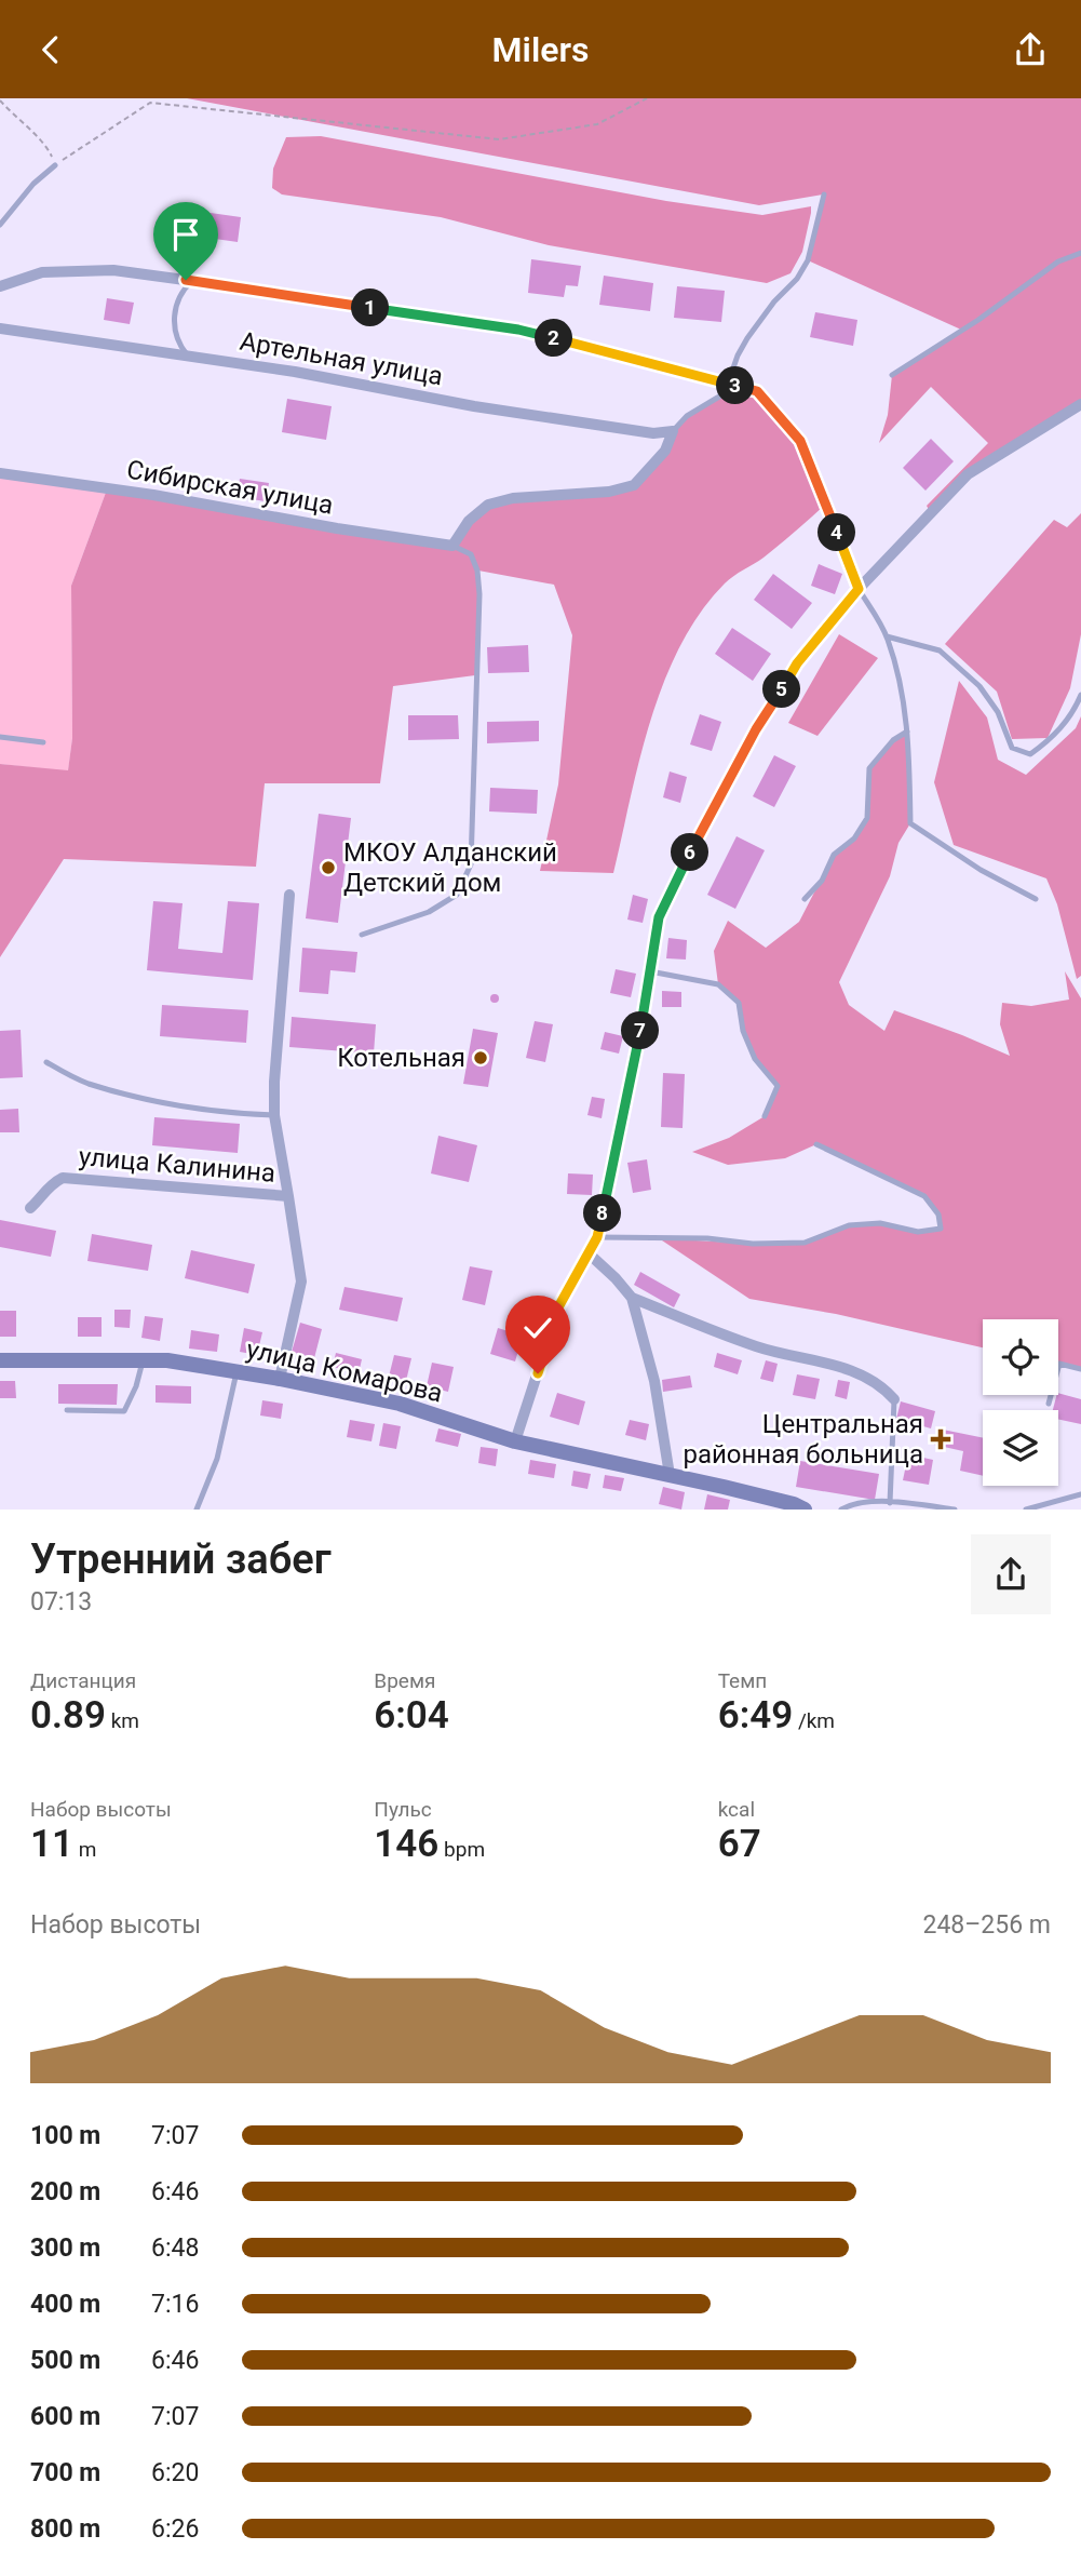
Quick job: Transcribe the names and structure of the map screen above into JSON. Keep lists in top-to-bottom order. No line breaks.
{"streets":{"street":["Артельная улица","Сибирская улица","улица Калинина","улица Комарова"]},"crossings":[["улица Калинина","улица Комарова"]],"places":{"other":["МКОУ Алданский Детский дом","Котельная"],"health":["Центральная районная больница"]},"page":{"header":"Milers","pins":["1","2","3","4","5","6","7","8"],"heading":["Утренний забег","07:13"],"stats":[["Дистанция","0.89 km"],["Время","6:04"],["Темп","6:49 /km"],["Набор высоты","11 m"],["Пульс","146 bpm"],["kcal","67"]],"chart":["Набор высоты","248–256 m"],"list":[{"name":"100 m","note":"7:07"},{"name":"200 m","note":"6:46"},{"name":"300 m","note":"6:48"},{"name":"400 m","note":"7:16"},{"name":"500 m","note":"6:46"},{"name":"600 m","note":"7:07"},{"name":"700 m","note":"6:20"},{"name":"800 m","note":"6:26"}]}}
